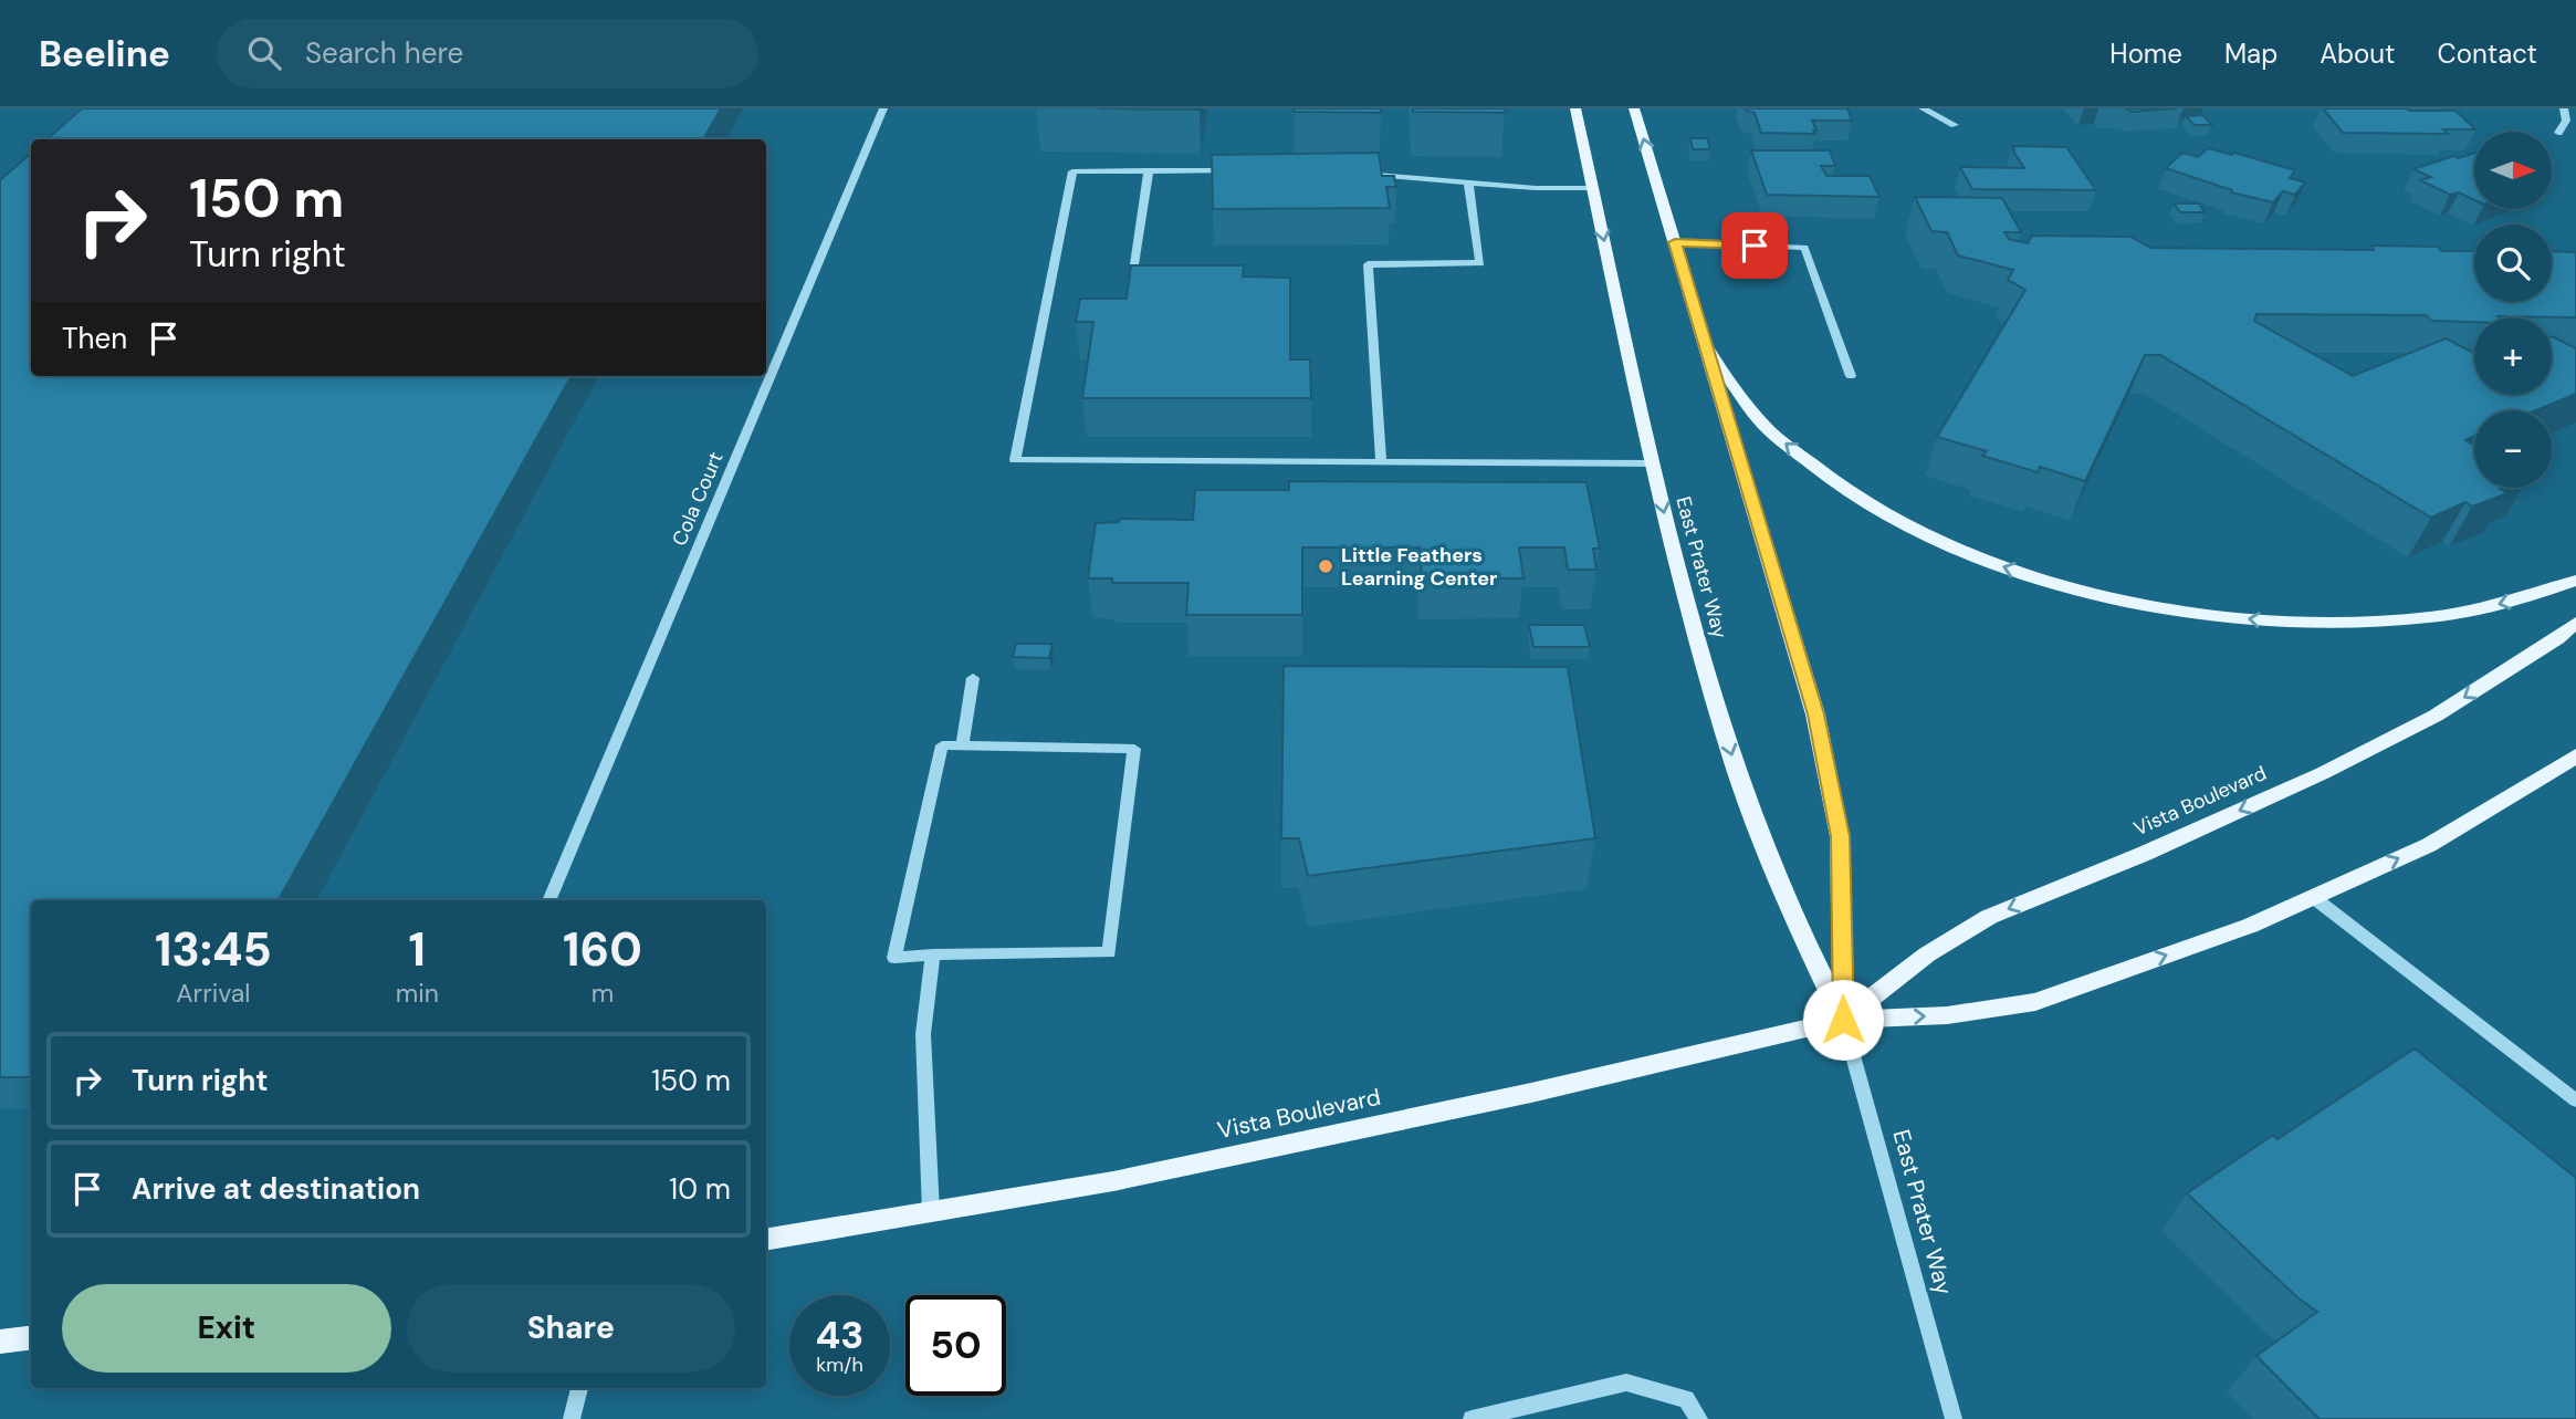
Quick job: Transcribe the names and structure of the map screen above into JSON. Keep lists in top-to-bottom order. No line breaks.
{"streets":{"main road":["East Prater Way","Vista Boulevard"],"street":["Cola Court"]},"crossings":[["East Prater Way","Vista Boulevard"]],"places":["Little Feathers Learning Center"],"north":"right","page":{"header":"Beeline","search":"Search here","nav":["Home","Map","About","Contact"],"map_buttons":["+","−"],"turn":["150 m","Turn right"],"then":"Then","eta":["13:45","Arrival","1","min","160","m"],"list":[{"name":"Turn right","value":"150 m"},{"name":"Arrive at destination","value":"10 m"}],"buttons":["Exit","Share"],"speed":"43 km/h","limit":"50"}}
